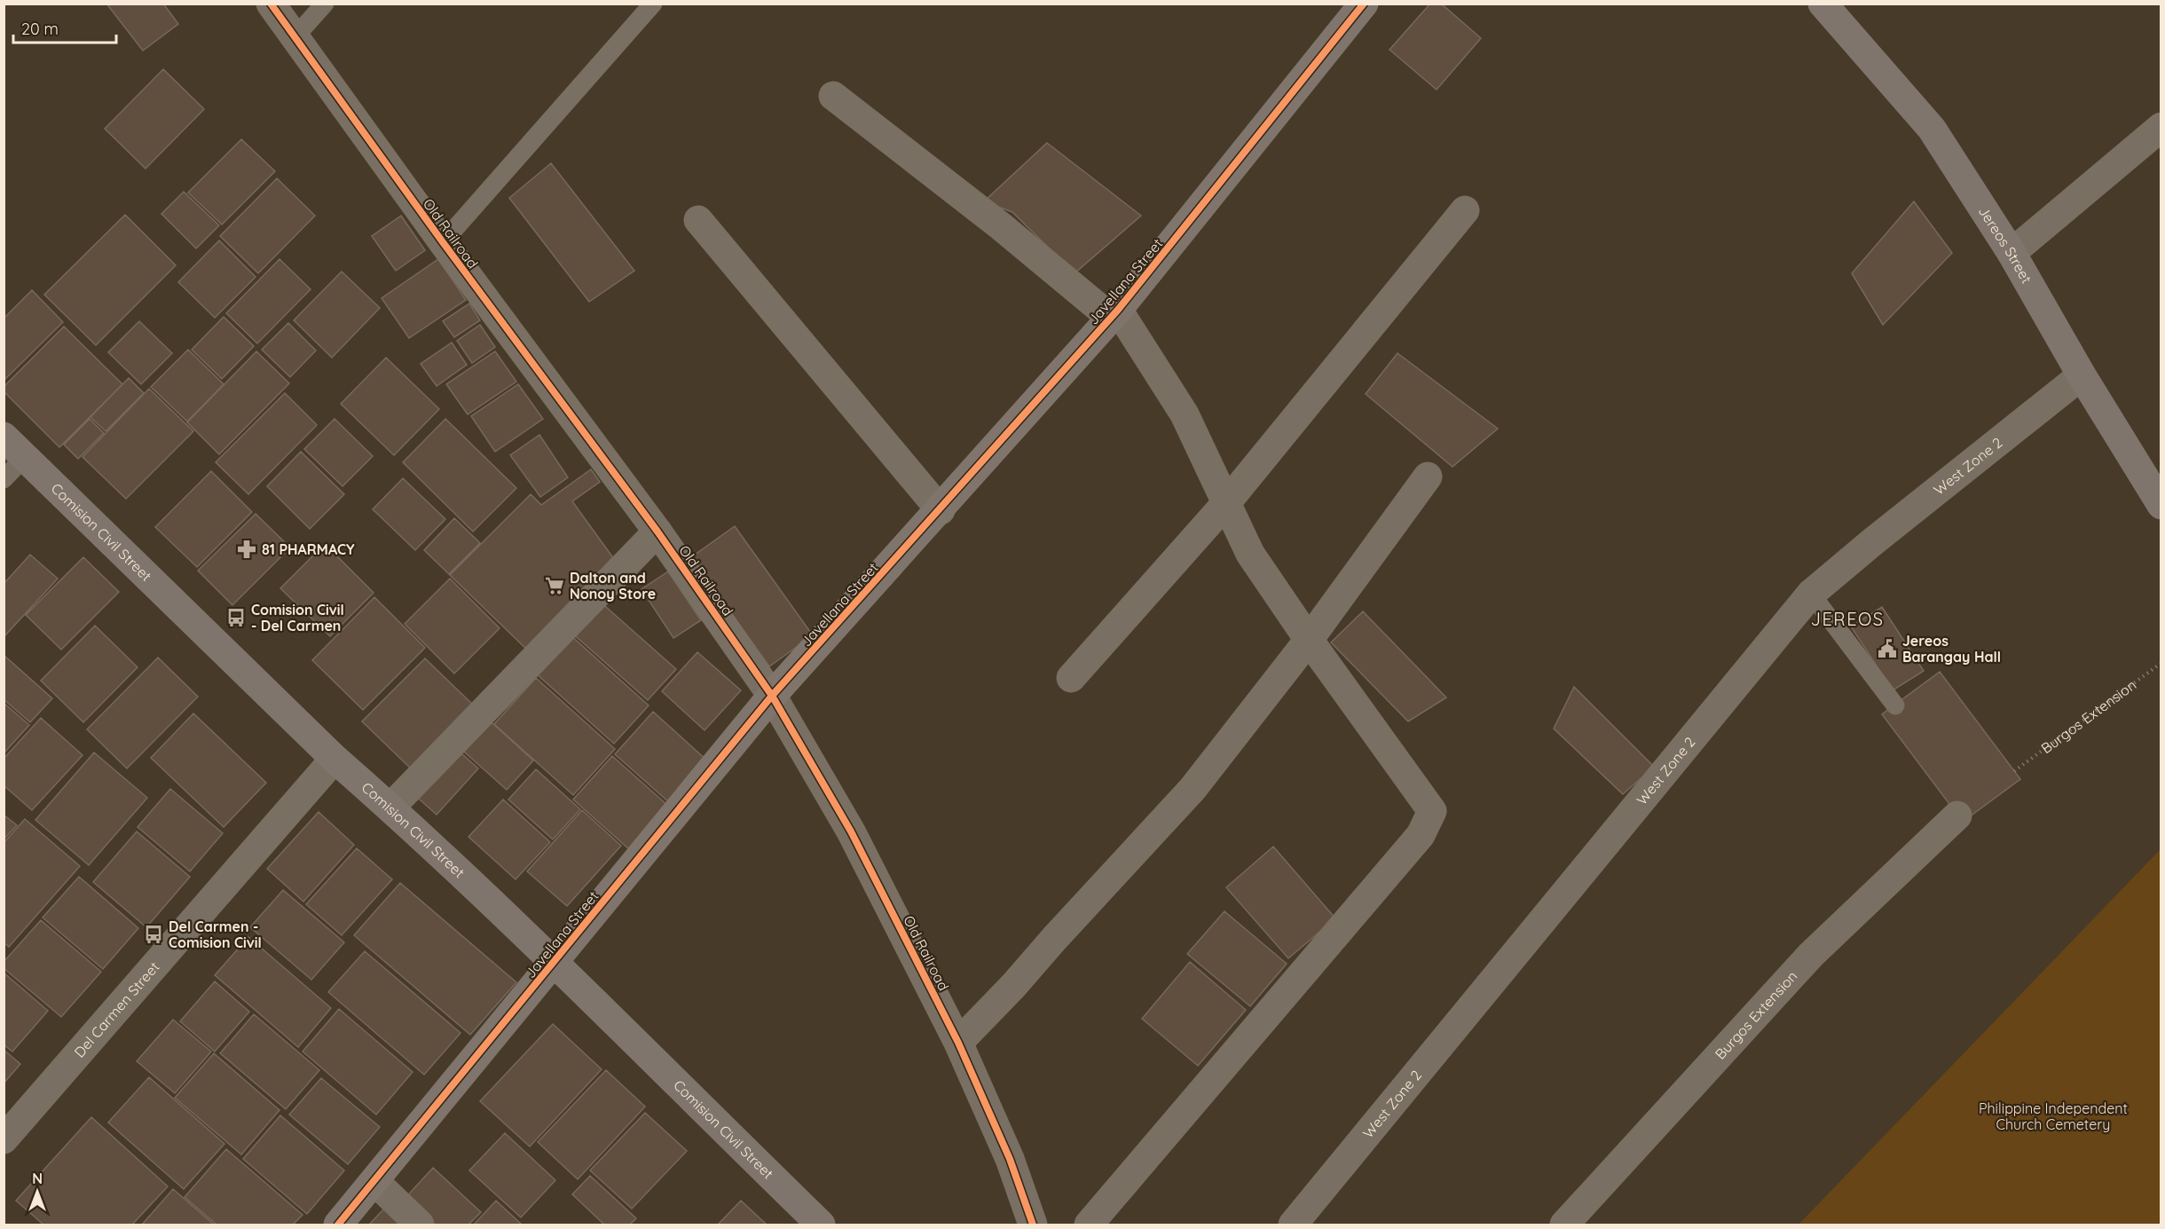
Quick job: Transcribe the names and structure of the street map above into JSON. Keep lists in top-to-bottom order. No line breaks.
{"streets":{"street":["Old Railroad","Jereos Street","Javellana Street","West Zone 2","Comision Civil Street","Burgos Extension","Del Carmen Street"]},"crossings":[["Old Railroad","Javellana Street"],["Jereos Street","West Zone 2"],["Javellana Street","Comision Civil Street"],["Comision Civil Street","Del Carmen Street"]],"districts":["JEREOS"],"parks":["Philippine Independent Church Cemetery"],"places":{"pharmacy":["81 PHARMACY"],"supermarket":["Dalton and Nonoy Store"],"bus stop":["Comision Civil - Del Carmen","Del Carmen - Comision Civil"],"public building":["Jereos Barangay Hall"]},"scale_bar":"20 m","north":"top"}
